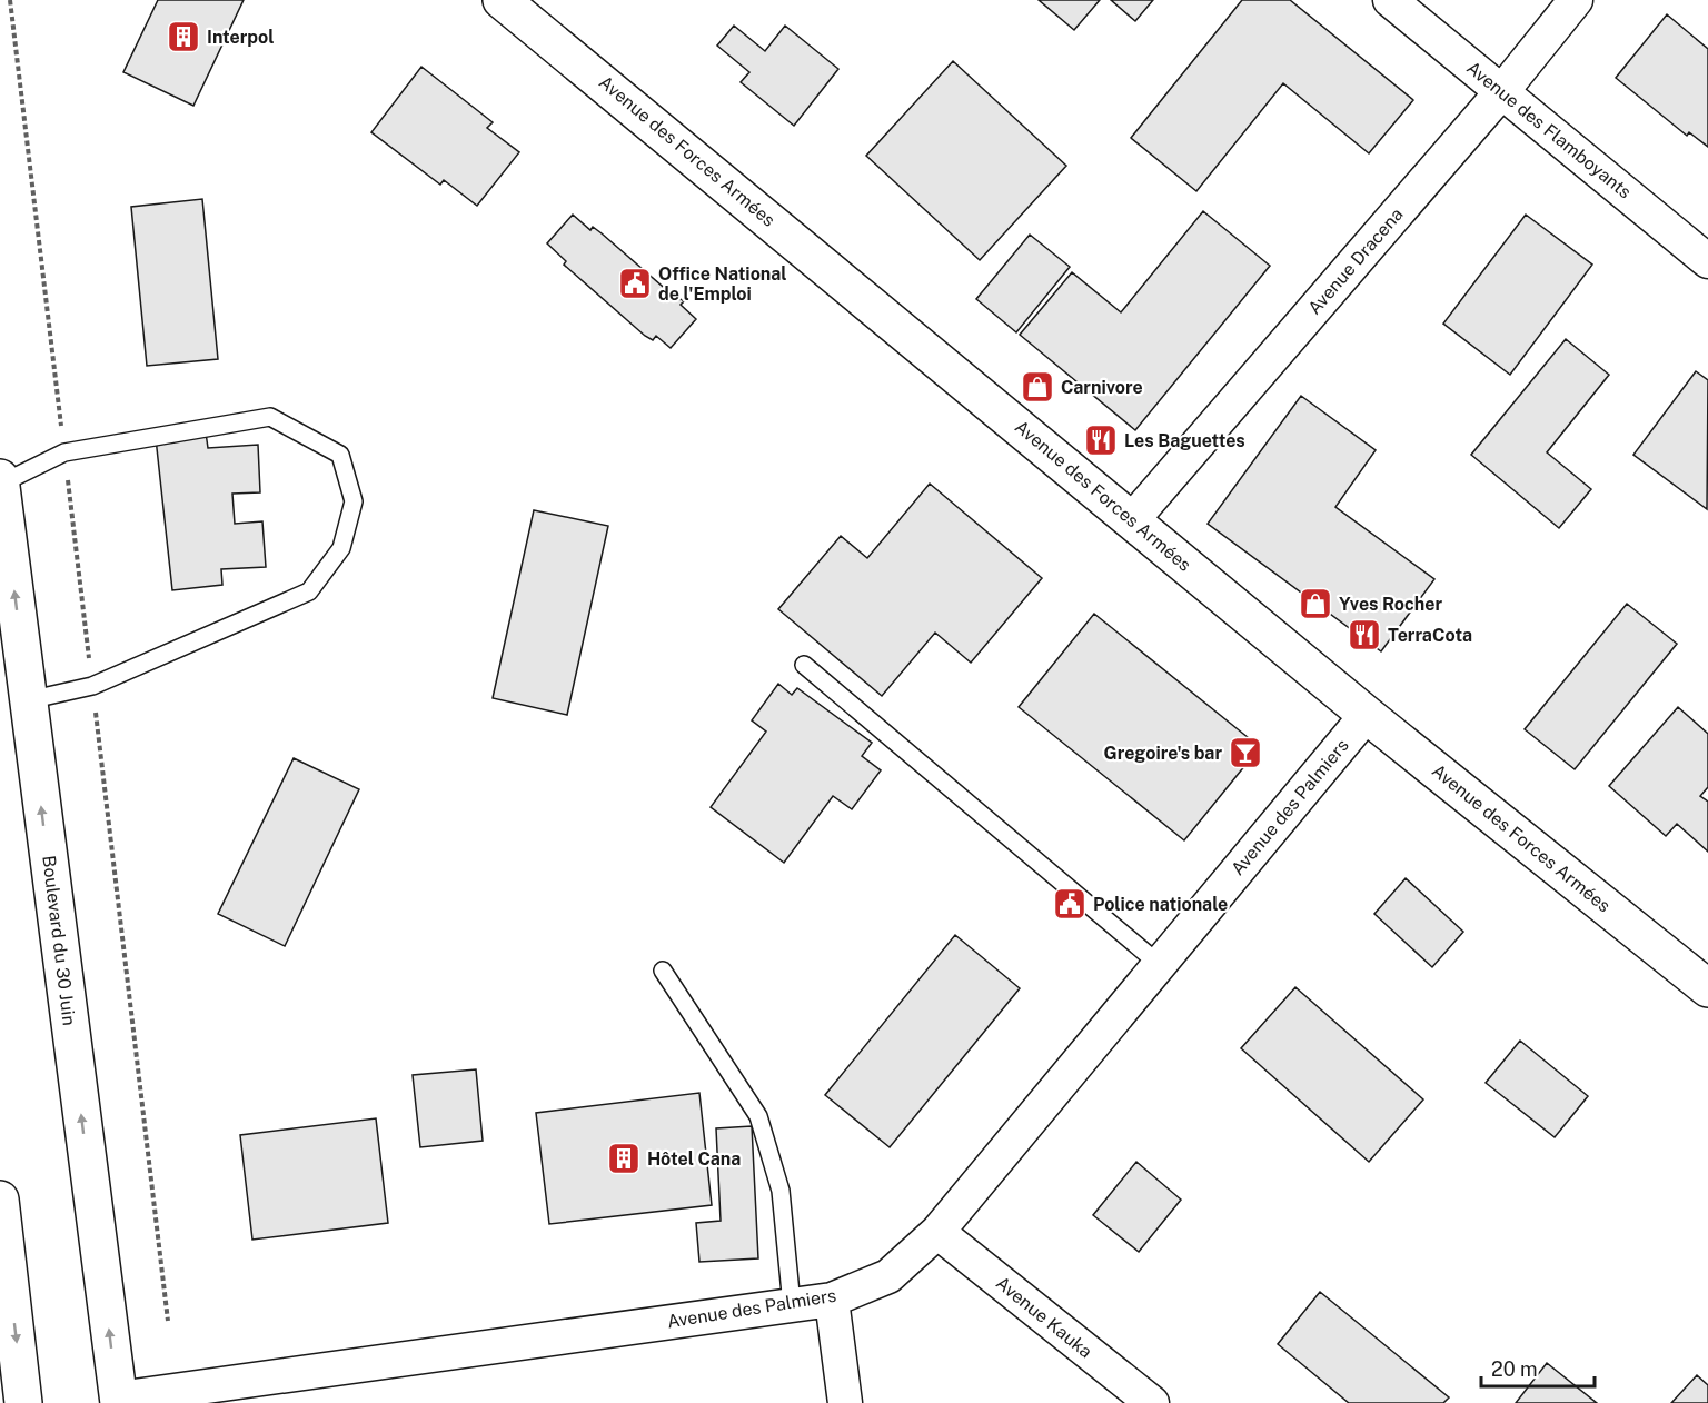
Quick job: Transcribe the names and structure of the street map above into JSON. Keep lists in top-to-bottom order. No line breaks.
{"streets":{"street":["Avenue des Flamboyants","Avenue des Forces Armées","Avenue Dracena","Avenue des Palmiers","Boulevard du 30 Juin","Avenue Kauka"]},"crossings":[["Avenue des Flamboyants","Avenue Dracena"],["Avenue des Forces Armées","Avenue Dracena"],["Avenue des Forces Armées","Avenue des Palmiers"],["Avenue des Palmiers","Boulevard du 30 Juin"],["Avenue des Palmiers","Avenue Kauka"]],"one_way":["Boulevard du 30 Juin"],"places":{"building":["Interpol","Hôtel Cana"],"public building":["Office National de l'Emploi","Police nationale"],"shop":["Carnivore","Yves Rocher"],"restaurant":["Les Baguettes","TerraCota"],"bar":["Gregoire's bar"]},"scale_bar":"20 m"}
